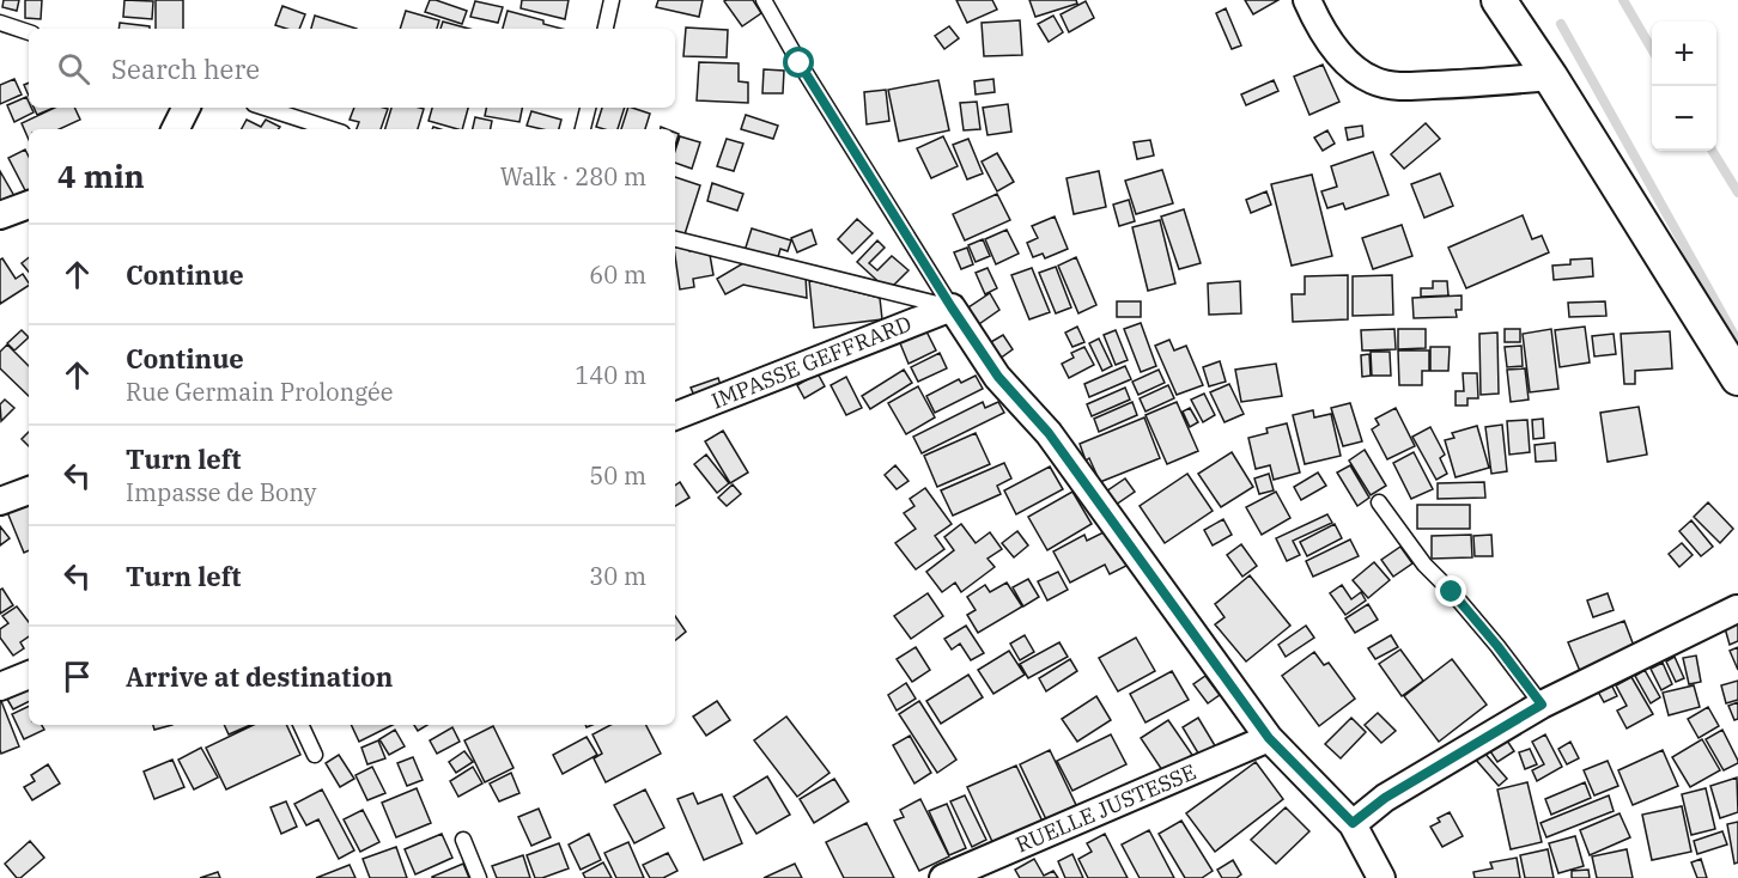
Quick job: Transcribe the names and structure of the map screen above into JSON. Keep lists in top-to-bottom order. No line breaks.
{"streets":{"street":["IMPASSE GEFFRARD","RUELLE JUSTESSE"]},"page":{"map_buttons":["+","−"],"search":"Search here","heading":["4 min","Walk · 280 m"],"list":[["Continue","60 m"],["Continue","Rue Germain Prolongée","140 m"],["Turn left","Impasse de Bony","50 m"],["Turn left","30 m"],"Arrive at destination"]}}
